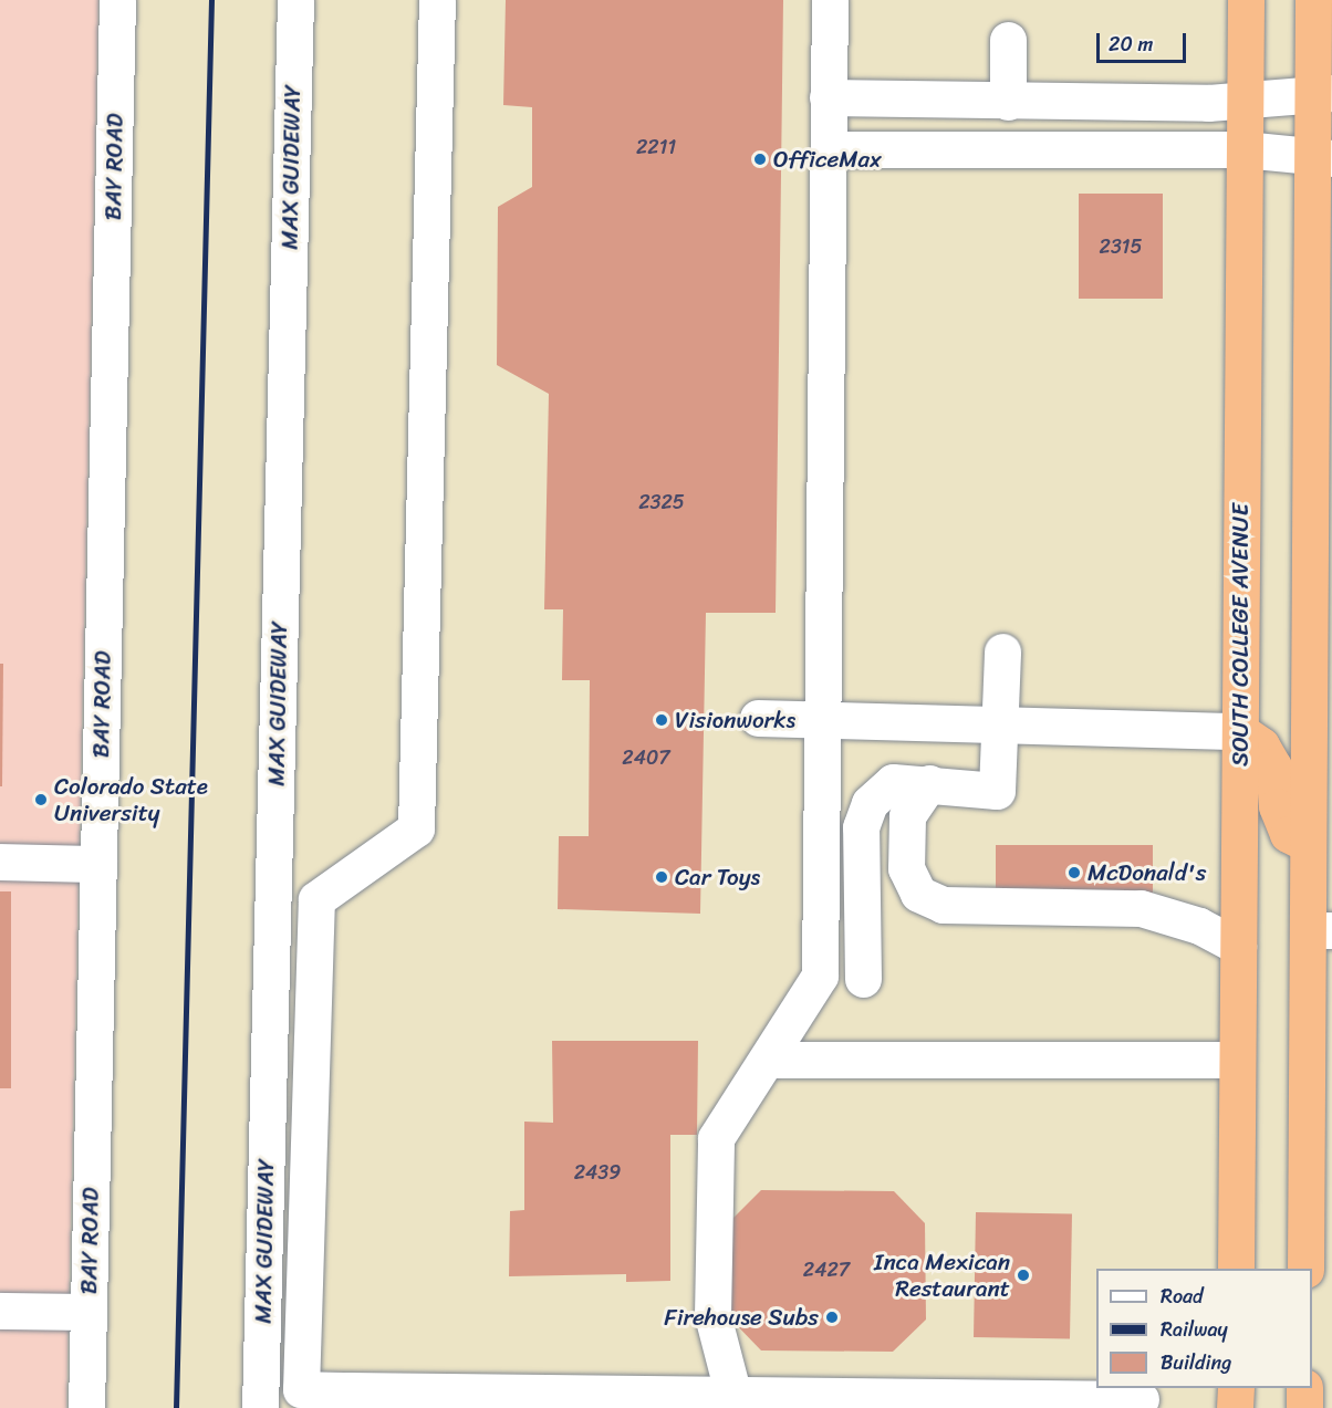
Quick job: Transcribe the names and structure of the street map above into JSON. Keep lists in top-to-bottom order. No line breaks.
{"streets":{"highway":["SOUTH COLLEGE AVENUE"],"street":["BAY ROAD","MAX GUIDEWAY"]},"places":["OfficeMax","Visionworks","Colorado State University","McDonald's","Car Toys","Inca Mexican Restaurant","Firehouse Subs"],"house_numbers":["2211","2315","2325","2407","2439","2427"],"legend":["Road","Railway","Building"],"scale_bar":"20 m"}
